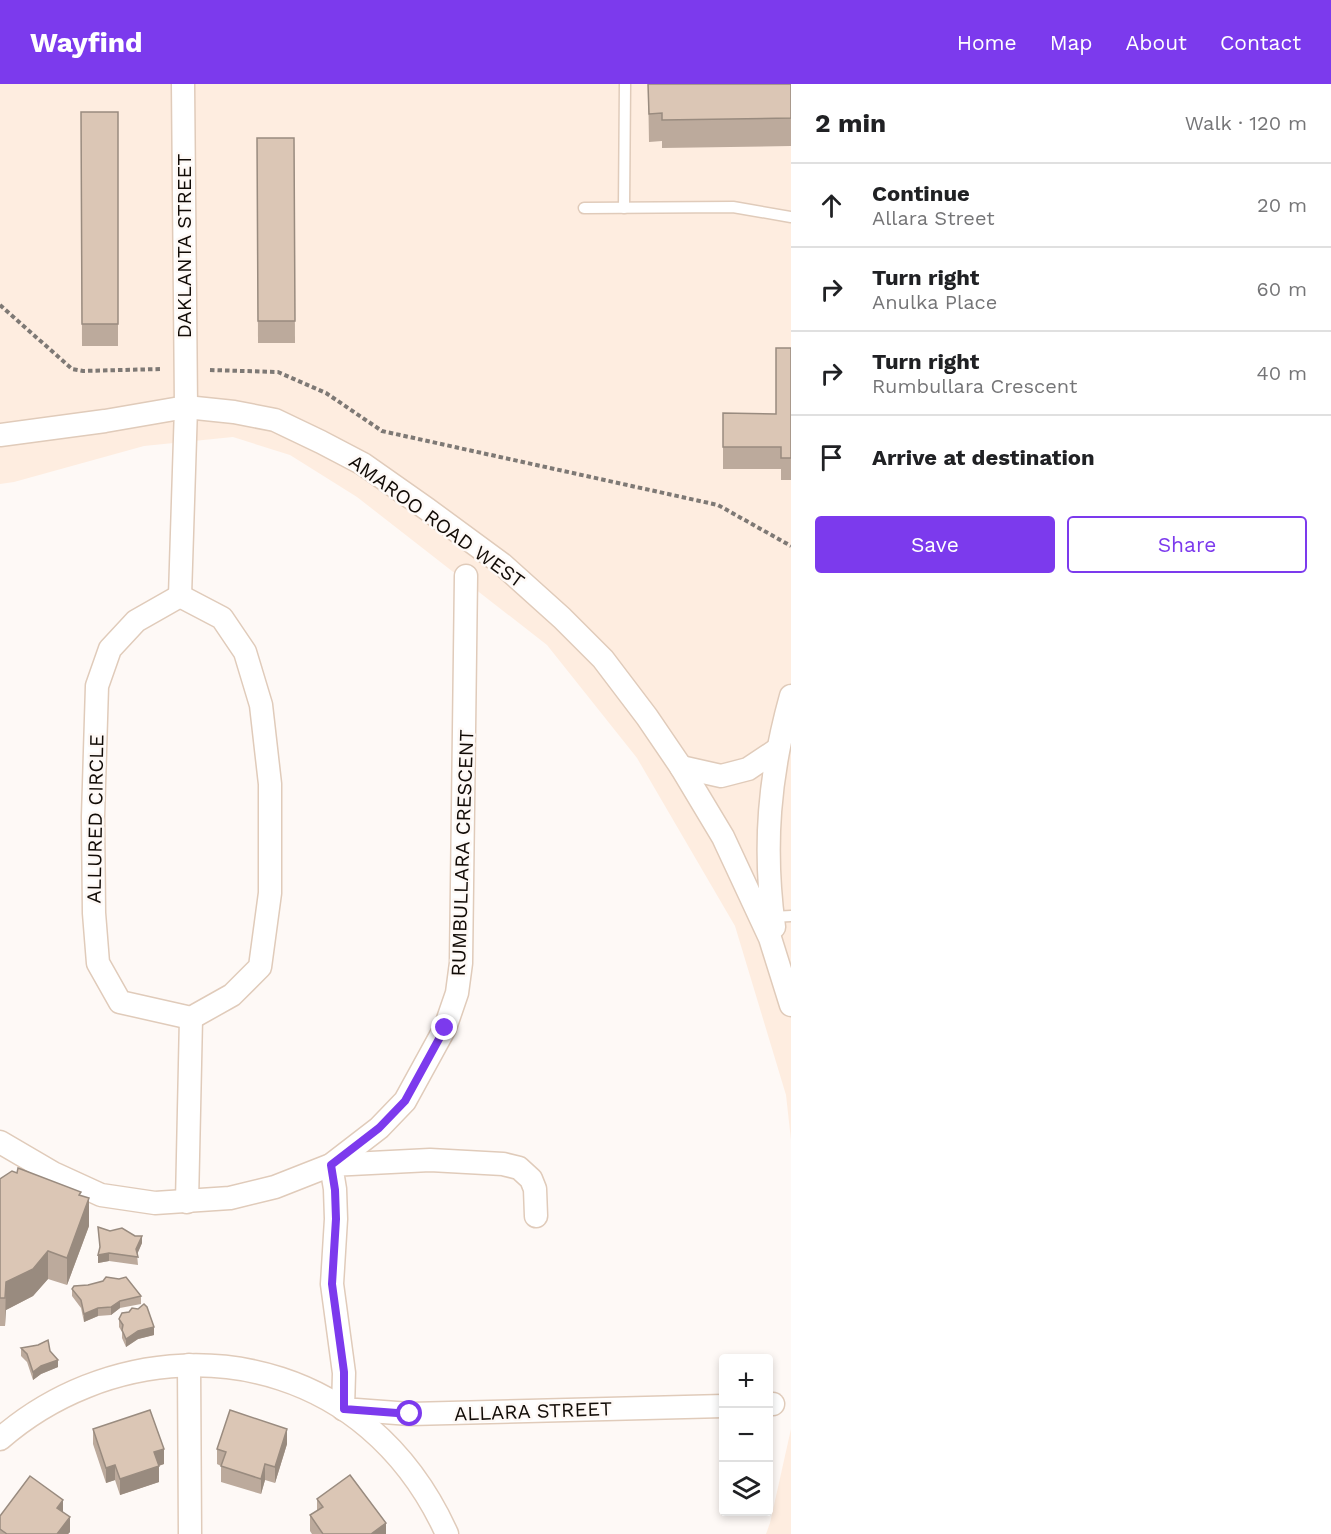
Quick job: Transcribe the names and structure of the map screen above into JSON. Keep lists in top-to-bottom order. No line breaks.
{"streets":{"street":["DAKLANTA STREET","AMAROO ROAD WEST","ALLURED CIRCLE","RUMBULLARA CRESCENT","ALLARA STREET"]},"crossings":[["DAKLANTA STREET","AMAROO ROAD WEST"]],"page":{"header":"Wayfind","nav":["Home","Map","About","Contact"],"heading":["2 min","Walk · 120 m"],"list":[["Continue","Allara Street","20 m"],["Turn right","Anulka Place","60 m"],["Turn right","Rumbullara Crescent","40 m"],"Arrive at destination"],"buttons":["Save","Share"],"map_buttons":["+","−"]}}
